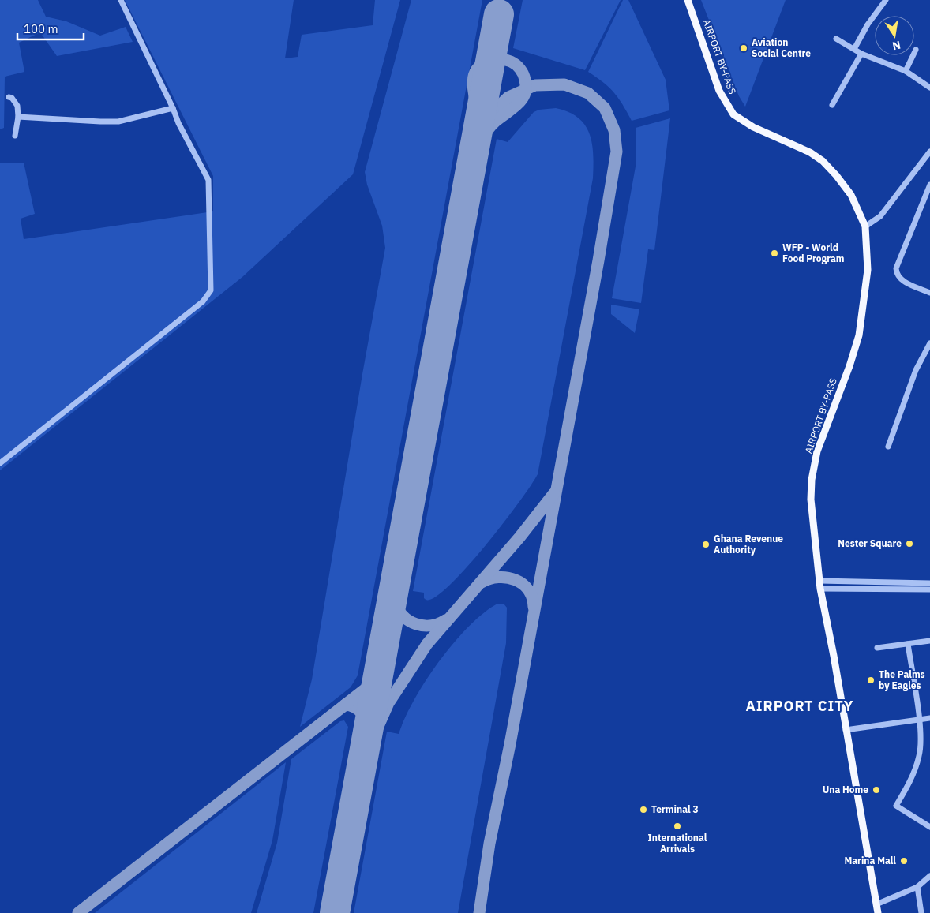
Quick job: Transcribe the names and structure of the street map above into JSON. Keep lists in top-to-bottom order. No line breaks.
{"streets":{"main road":["AIRPORT BY-PASS"]},"districts":["AIRPORT CITY"],"places":["Aviation Social Centre","WFP - World Food Program","Nester Square","Ghana Revenue Authority","The Palms by Eagles","Una Home","Terminal 3","International Arrivals","Marina Mall"],"scale_bar":"100 m","north":"bottom"}
